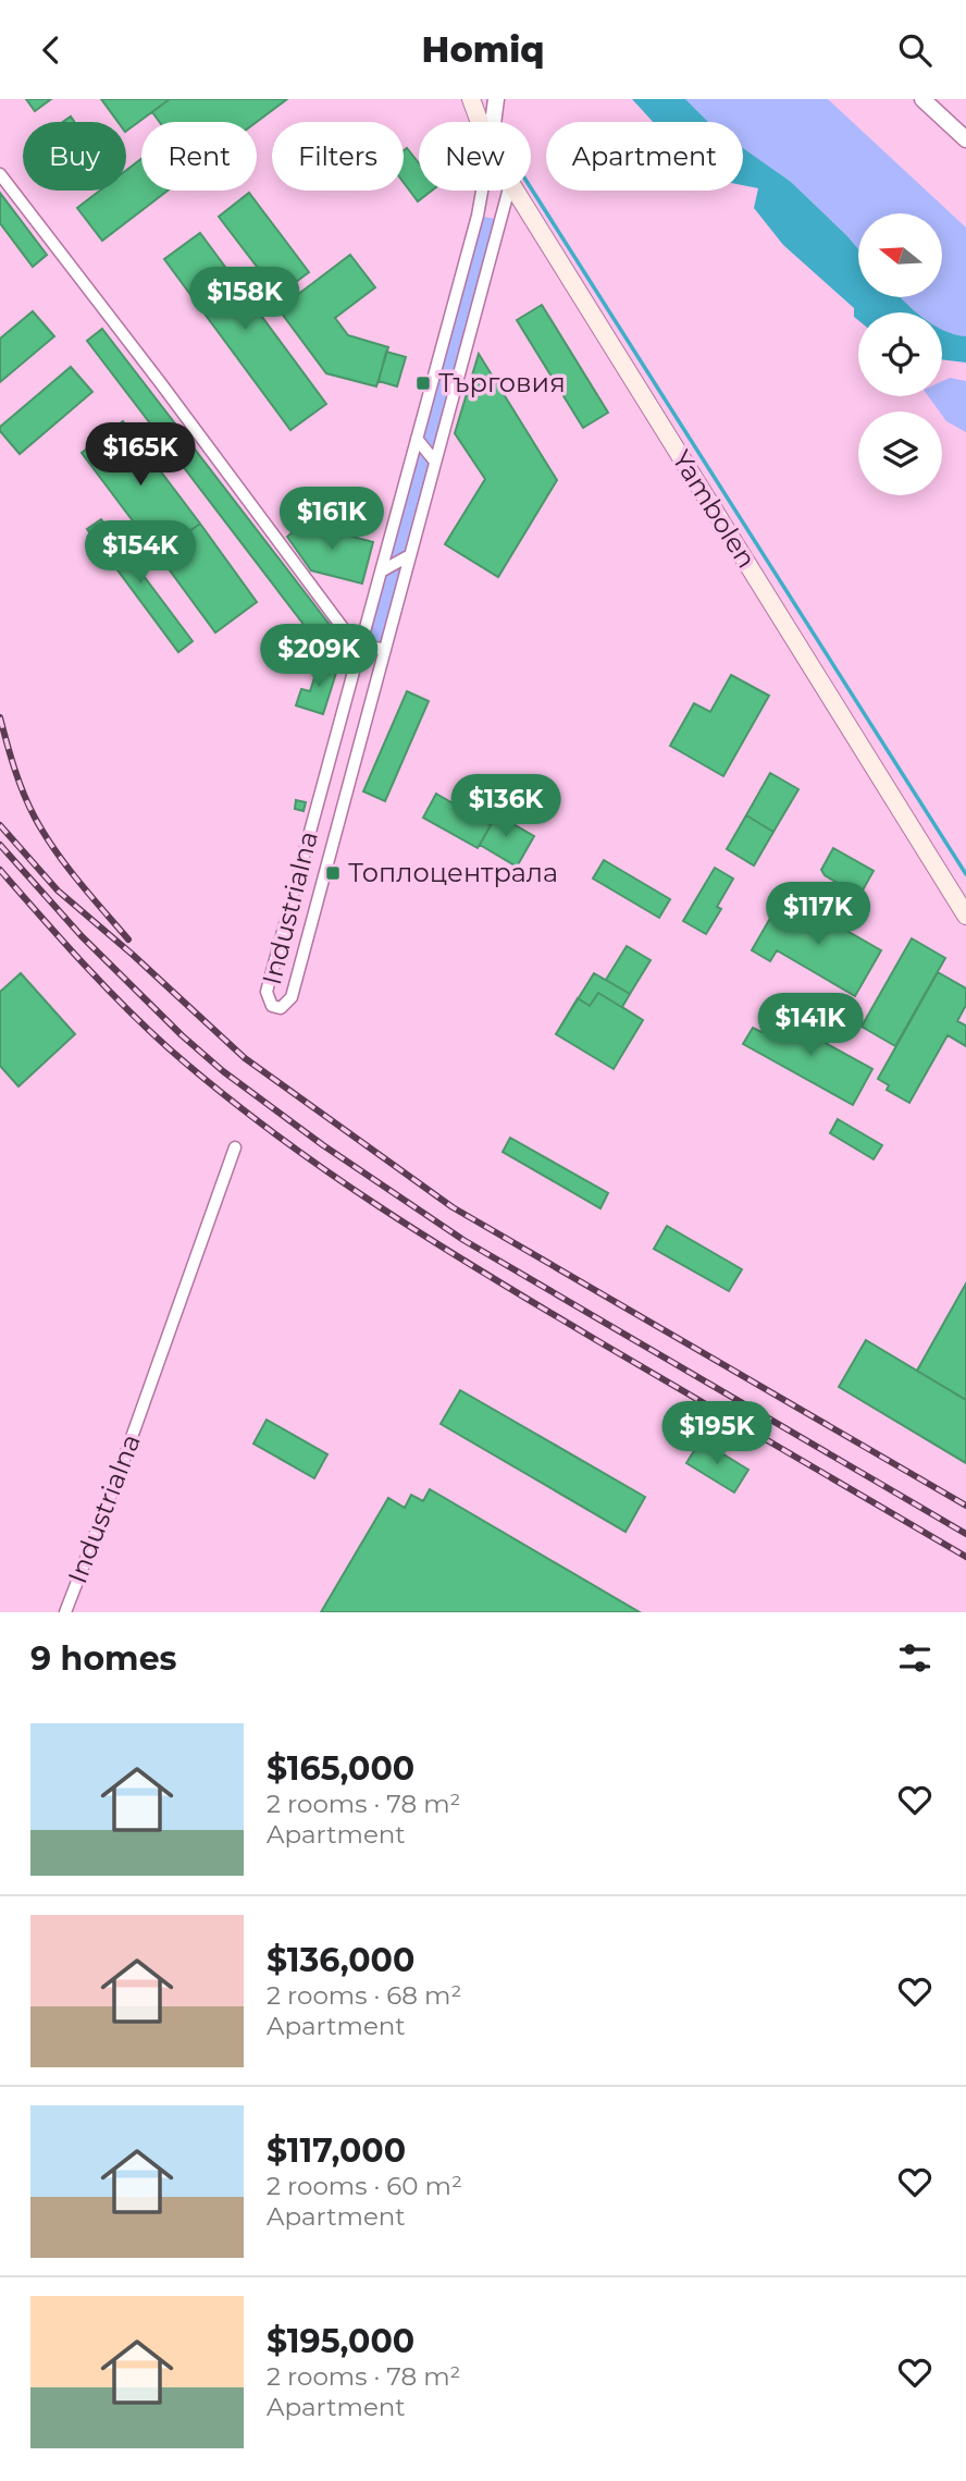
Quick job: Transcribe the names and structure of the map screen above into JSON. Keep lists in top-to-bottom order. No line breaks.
{"streets":{"main road":["Yambolen"],"street":["Industrialna"]},"places":{"transit":["Търговия","Топлоцентрала"]},"north":"left","page":{"header":"Homiq","chip":["Buy","Rent","Filters","New","Apartment"],"price":["$158K","$165K","$161K","$154K","$209K","$136K","$117K","$141K","$195K"],"heading":"9 homes","list":[{"name":"$165,000","note":"2 rooms · 78 m² · Apartment"},{"name":"$136,000","note":"2 rooms · 68 m² · Apartment"},{"name":"$117,000","note":"2 rooms · 60 m² · Apartment"},{"name":"$195,000","note":"2 rooms · 78 m² · Apartment"}]}}
